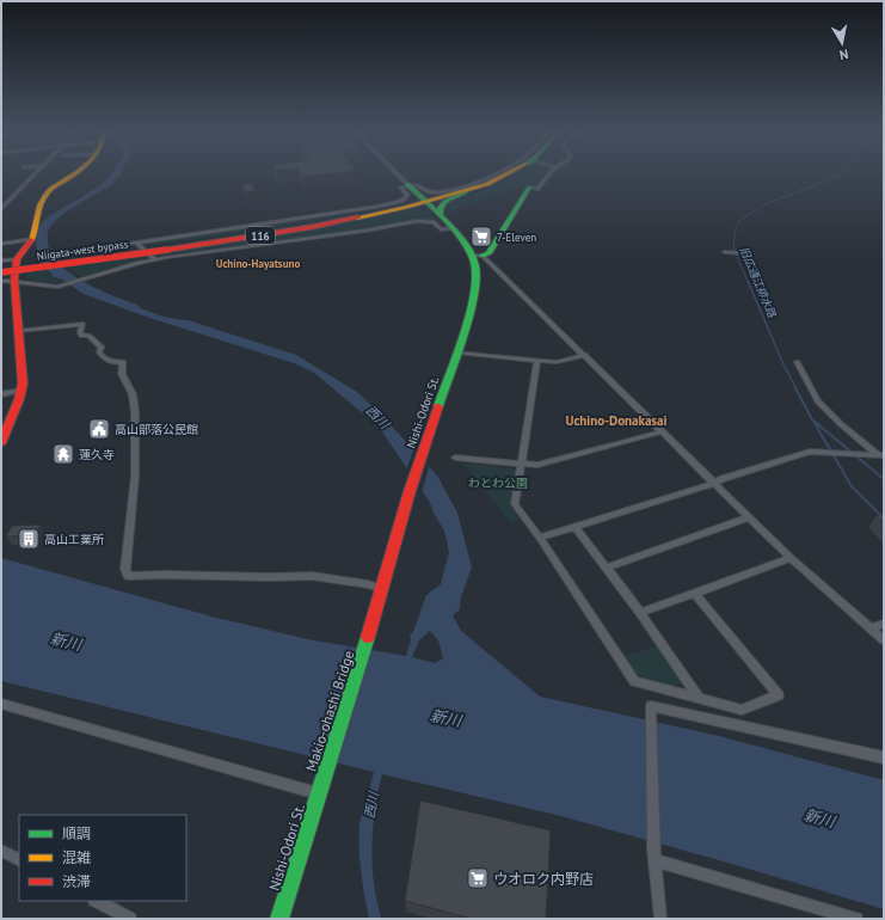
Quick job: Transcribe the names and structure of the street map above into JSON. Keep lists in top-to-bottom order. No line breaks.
{"streets":{"main road":["116","Niigata-west bypass","Nishi-Odori St.","Makio-ohashi Bridge"]},"crossings":[["116","Niigata-west bypass"],["116","Nishi-Odori St."],["Niigata-west bypass","Nishi-Odori St."],["Nishi-Odori St.","Makio-ohashi Bridge"]],"districts":["Uchino-Hayatsuno","Uchino-Donakasai"],"water":["旧広通江排水路","西川","新川"],"parks":["わとわ公園"],"places":{"supermarket":["7-Eleven","ウオロク内野店"],"public building":["高山部落公民館"],"temple":["蓮久寺"],"building":["高山工業所"]},"legend":["順調","混雑","渋滞"],"north":"bottom"}
